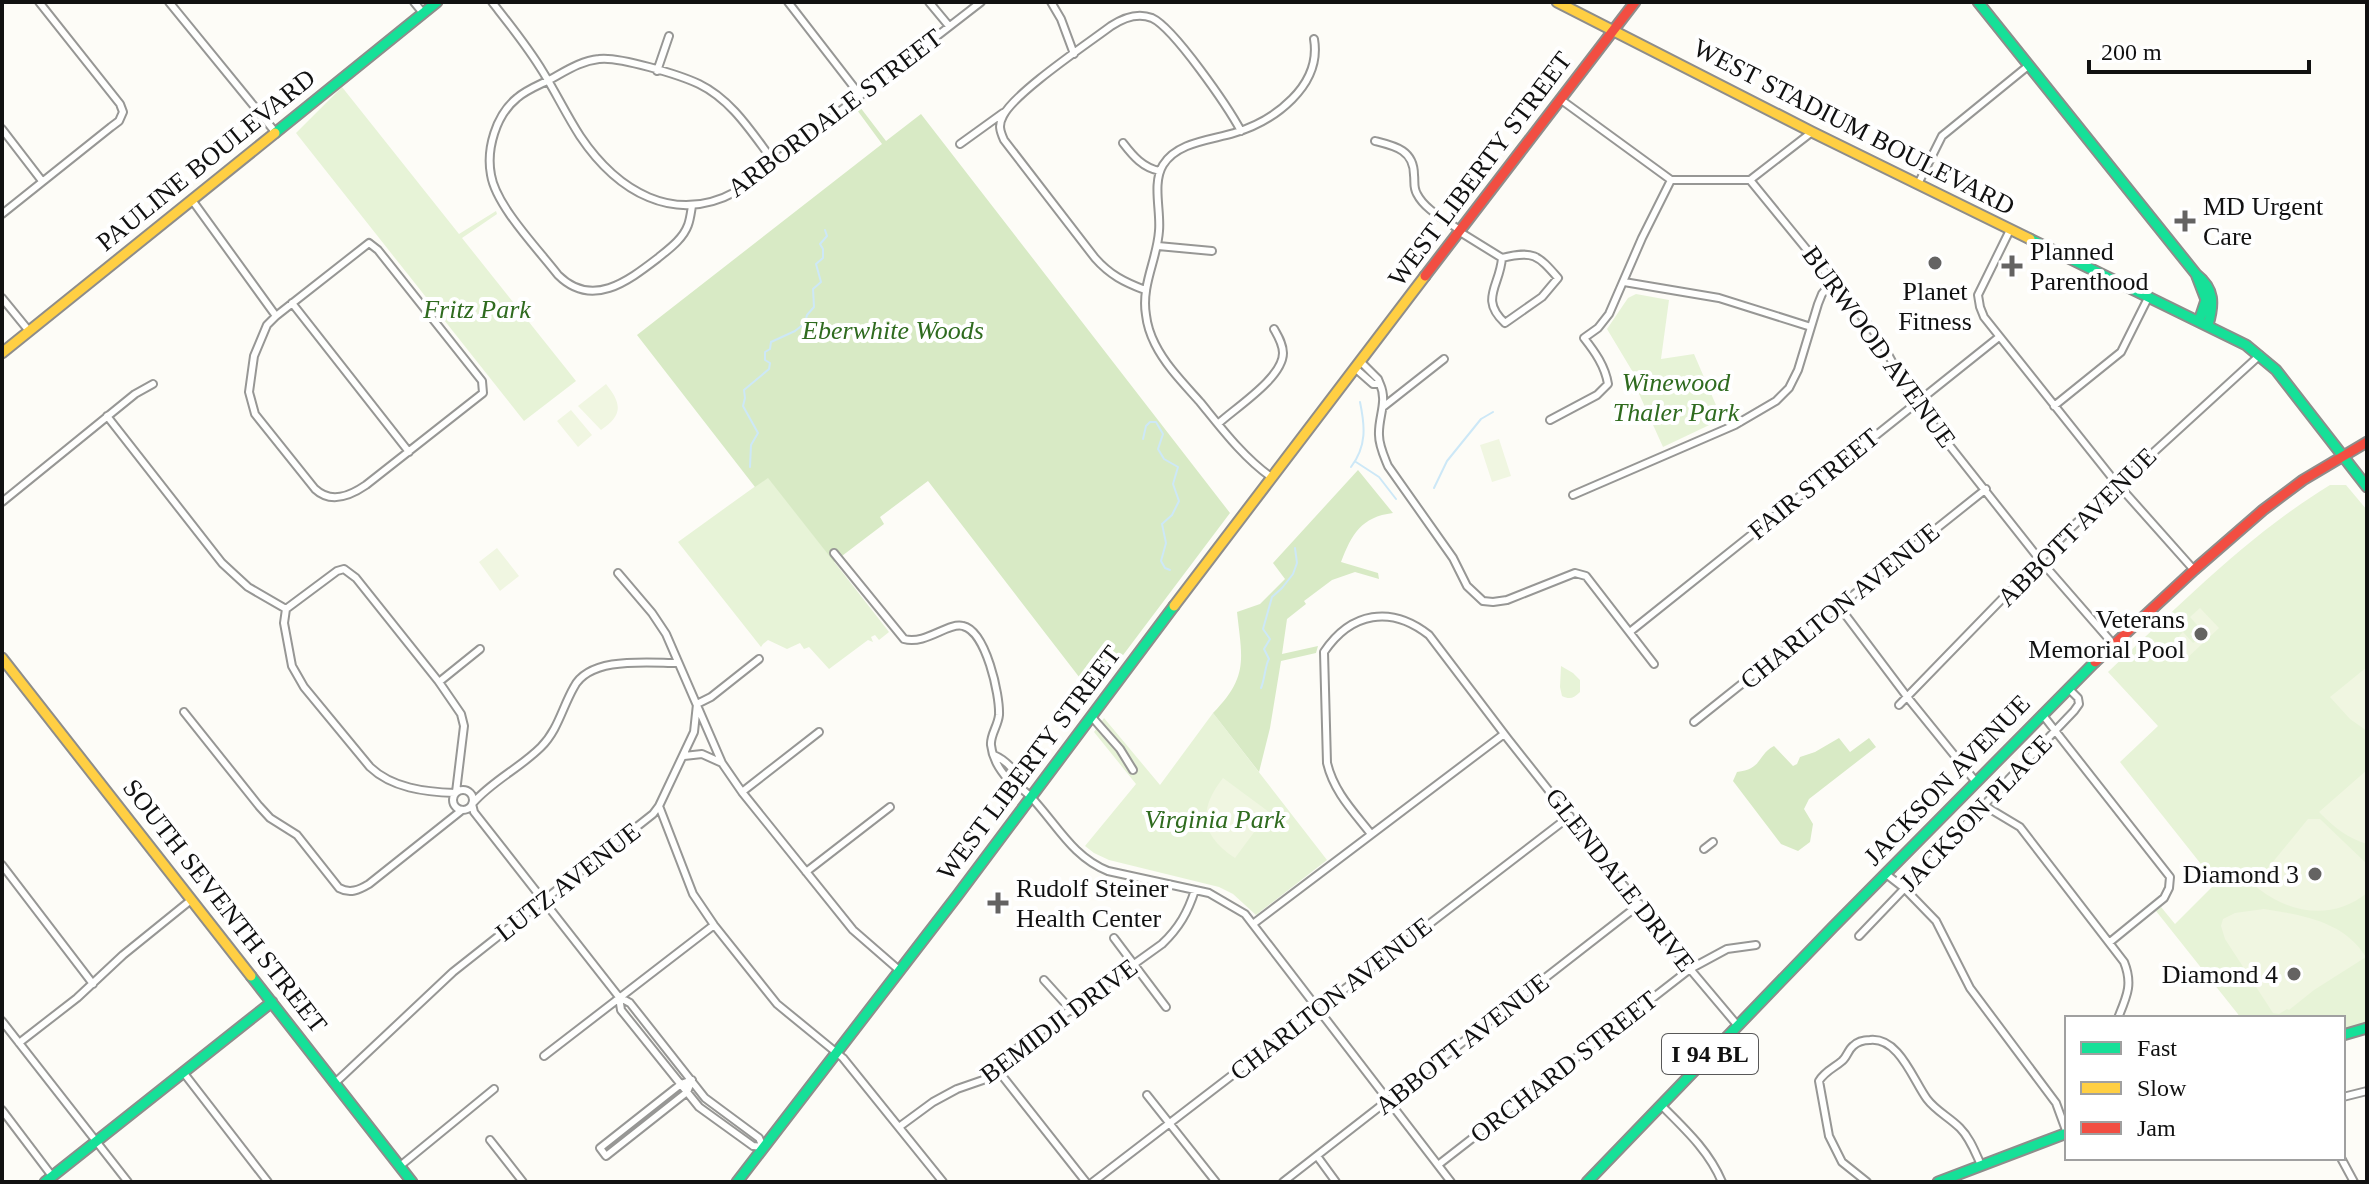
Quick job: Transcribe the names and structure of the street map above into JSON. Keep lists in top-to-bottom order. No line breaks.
{"streets":{"main road":["WEST STADIUM BOULEVARD","PAULINE BOULEVARD","WEST LIBERTY STREET","JACKSON AVENUE","SOUTH SEVENTH STREET","I 94 BL"],"street":["ARBORDALE STREET","BURWOOD AVENUE","FAIR STREET","ABBOTT AVENUE","CHARLTON AVENUE","JACKSON PLACE","GLENDALE DRIVE","LUTZ AVENUE","BEMIDJI DRIVE","ORCHARD STREET"]},"crossings":[["WEST STADIUM BOULEVARD","WEST LIBERTY STREET"],["WEST STADIUM BOULEVARD","ABBOTT AVENUE"],["WEST STADIUM BOULEVARD","JACKSON AVENUE"],["BURWOOD AVENUE","FAIR STREET"],["BURWOOD AVENUE","ABBOTT AVENUE"],["BURWOOD AVENUE","CHARLTON AVENUE"],["BURWOOD AVENUE","JACKSON AVENUE"],["ABBOTT AVENUE","GLENDALE DRIVE"],["CHARLTON AVENUE","GLENDALE DRIVE"],["JACKSON AVENUE","JACKSON PLACE"],["JACKSON AVENUE","GLENDALE DRIVE"],["GLENDALE DRIVE","ORCHARD STREET"],["LUTZ AVENUE","SOUTH SEVENTH STREET"]],"parks":["Fritz Park","Eberwhite Woods","Winewood Thaler Park","Virginia Park"],"places":{"health":["MD Urgent Care","Planned Parenthood","Rudolf Steiner Health Center"],"other":["Planet Fitness","Veterans Memorial Pool","Diamond 3","Diamond 4"]},"legend":["Fast","Slow","Jam"],"scale_bar":"200 m"}
